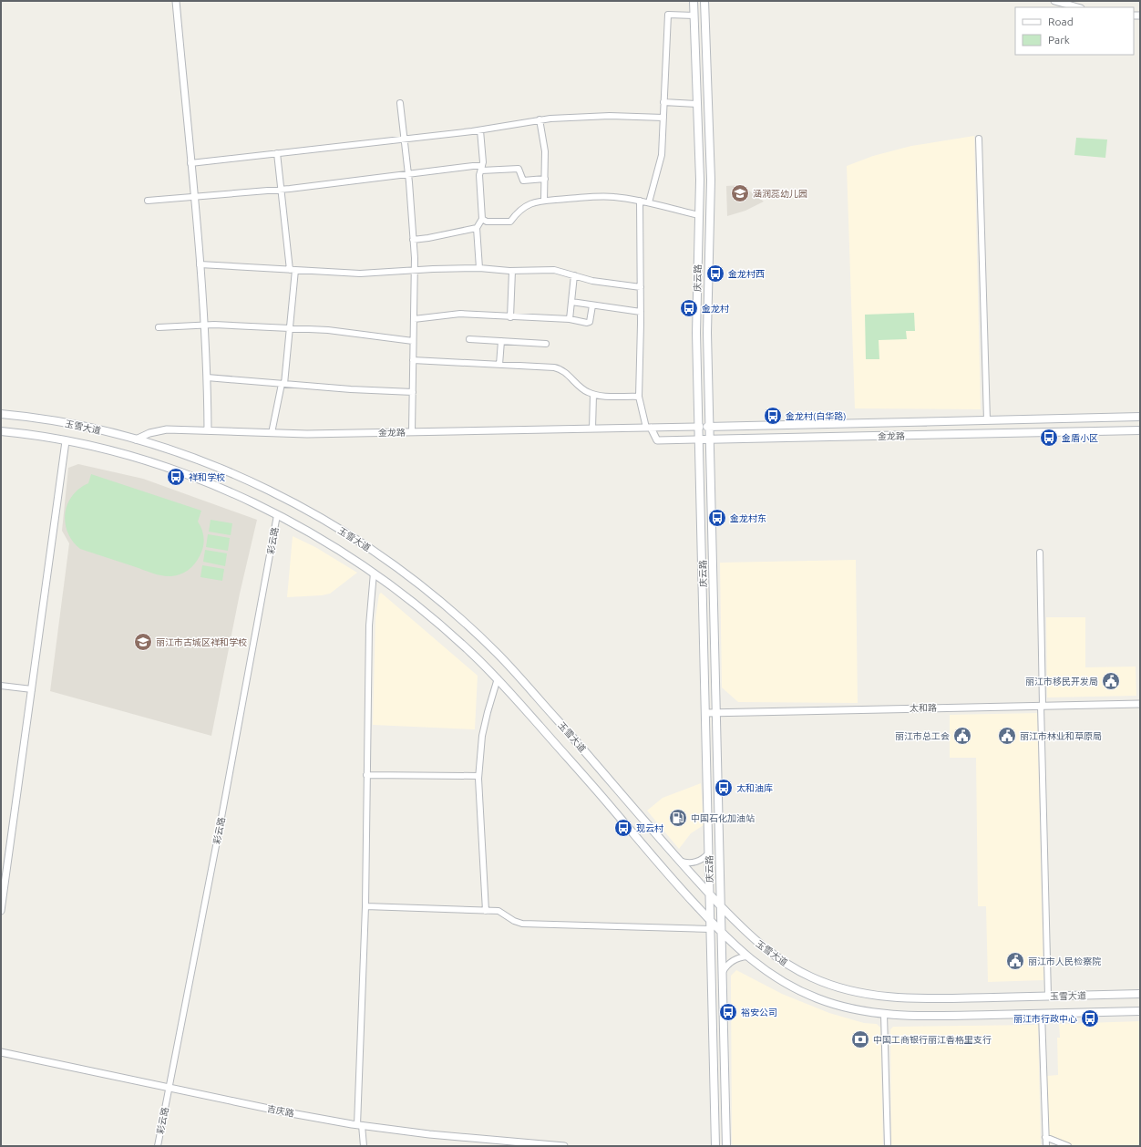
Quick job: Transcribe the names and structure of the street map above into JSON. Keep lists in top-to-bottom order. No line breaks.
{"streets":{"main road":["庆云路","玉雪大道","金龙路"],"street":["彩云路","太和路","吉庆路"]},"crossings":[["庆云路","玉雪大道"],["庆云路","金龙路"],["庆云路","太和路"],["玉雪大道","金龙路"],["玉雪大道","彩云路"],["彩云路","吉庆路"]],"places":{"school or university":["涵润蕊幼儿园","丽江市古城区祥和学校"],"bus stop":["金龙村西","金龙村","金龙村(白华路)","金盾小区","祥和学校","金龙村东","太和油库","现云村","裕安公司","丽江市行政中心"],"public building":["丽江市移民开发局","丽江市总工会","丽江市林业和草原局","丽江市人民检察院"],"fuel station":["中国石化加油站"],"bank":["中国工商银行丽江香格里支行"]},"legend":["Road","Park"]}
